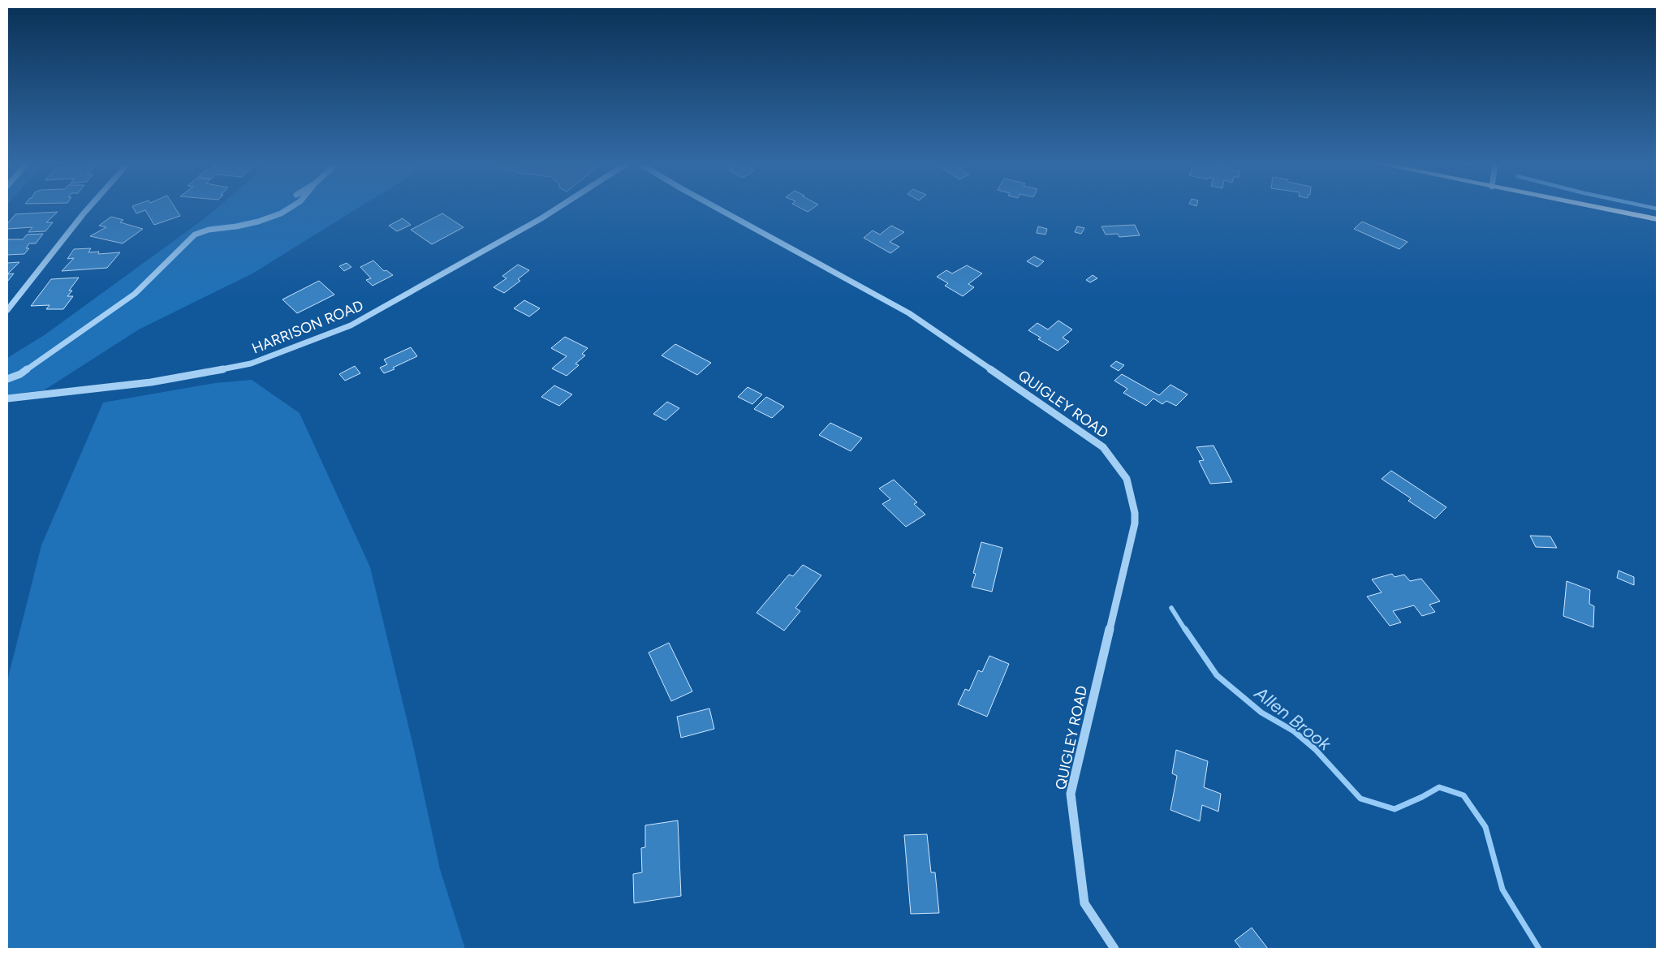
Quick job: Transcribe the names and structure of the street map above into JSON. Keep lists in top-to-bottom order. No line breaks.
{"streets":{"street":["HARRISON ROAD","QUIGLEY ROAD"]},"water":["Allen Brook"]}
